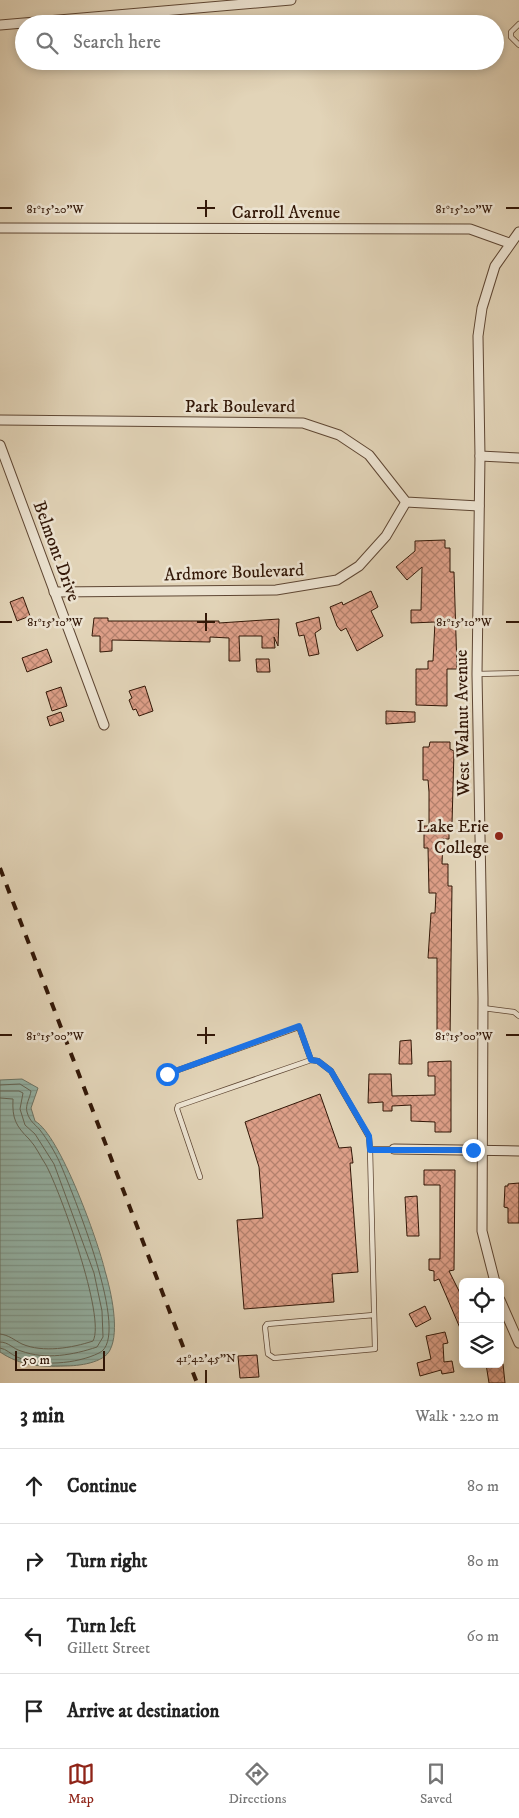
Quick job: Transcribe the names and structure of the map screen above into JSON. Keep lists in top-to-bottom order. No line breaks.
{"streets":{"street":["Carroll Avenue","Park Boulevard","Belmont Drive","Ardmore Boulevard","West Walnut Avenue"]},"crossings":[["Carroll Avenue","West Walnut Avenue"],["Park Boulevard","Ardmore Boulevard"],["Belmont Drive","Ardmore Boulevard"]],"places":["Lake Erie College"],"scale_bar":"50 m","page":{"search":"Search here","scale":"50 m","heading":["3 min","Walk · 220 m"],"list":[["Continue","80 m"],["Turn right","80 m"],["Turn left","Gillett Street","60 m"],"Arrive at destination"],"nav":["Map","Directions","Saved"]},"coordinates":["81°15'20\"W","81°15'10\"W","81°15'00\"W","41°42'45\"N"]}
